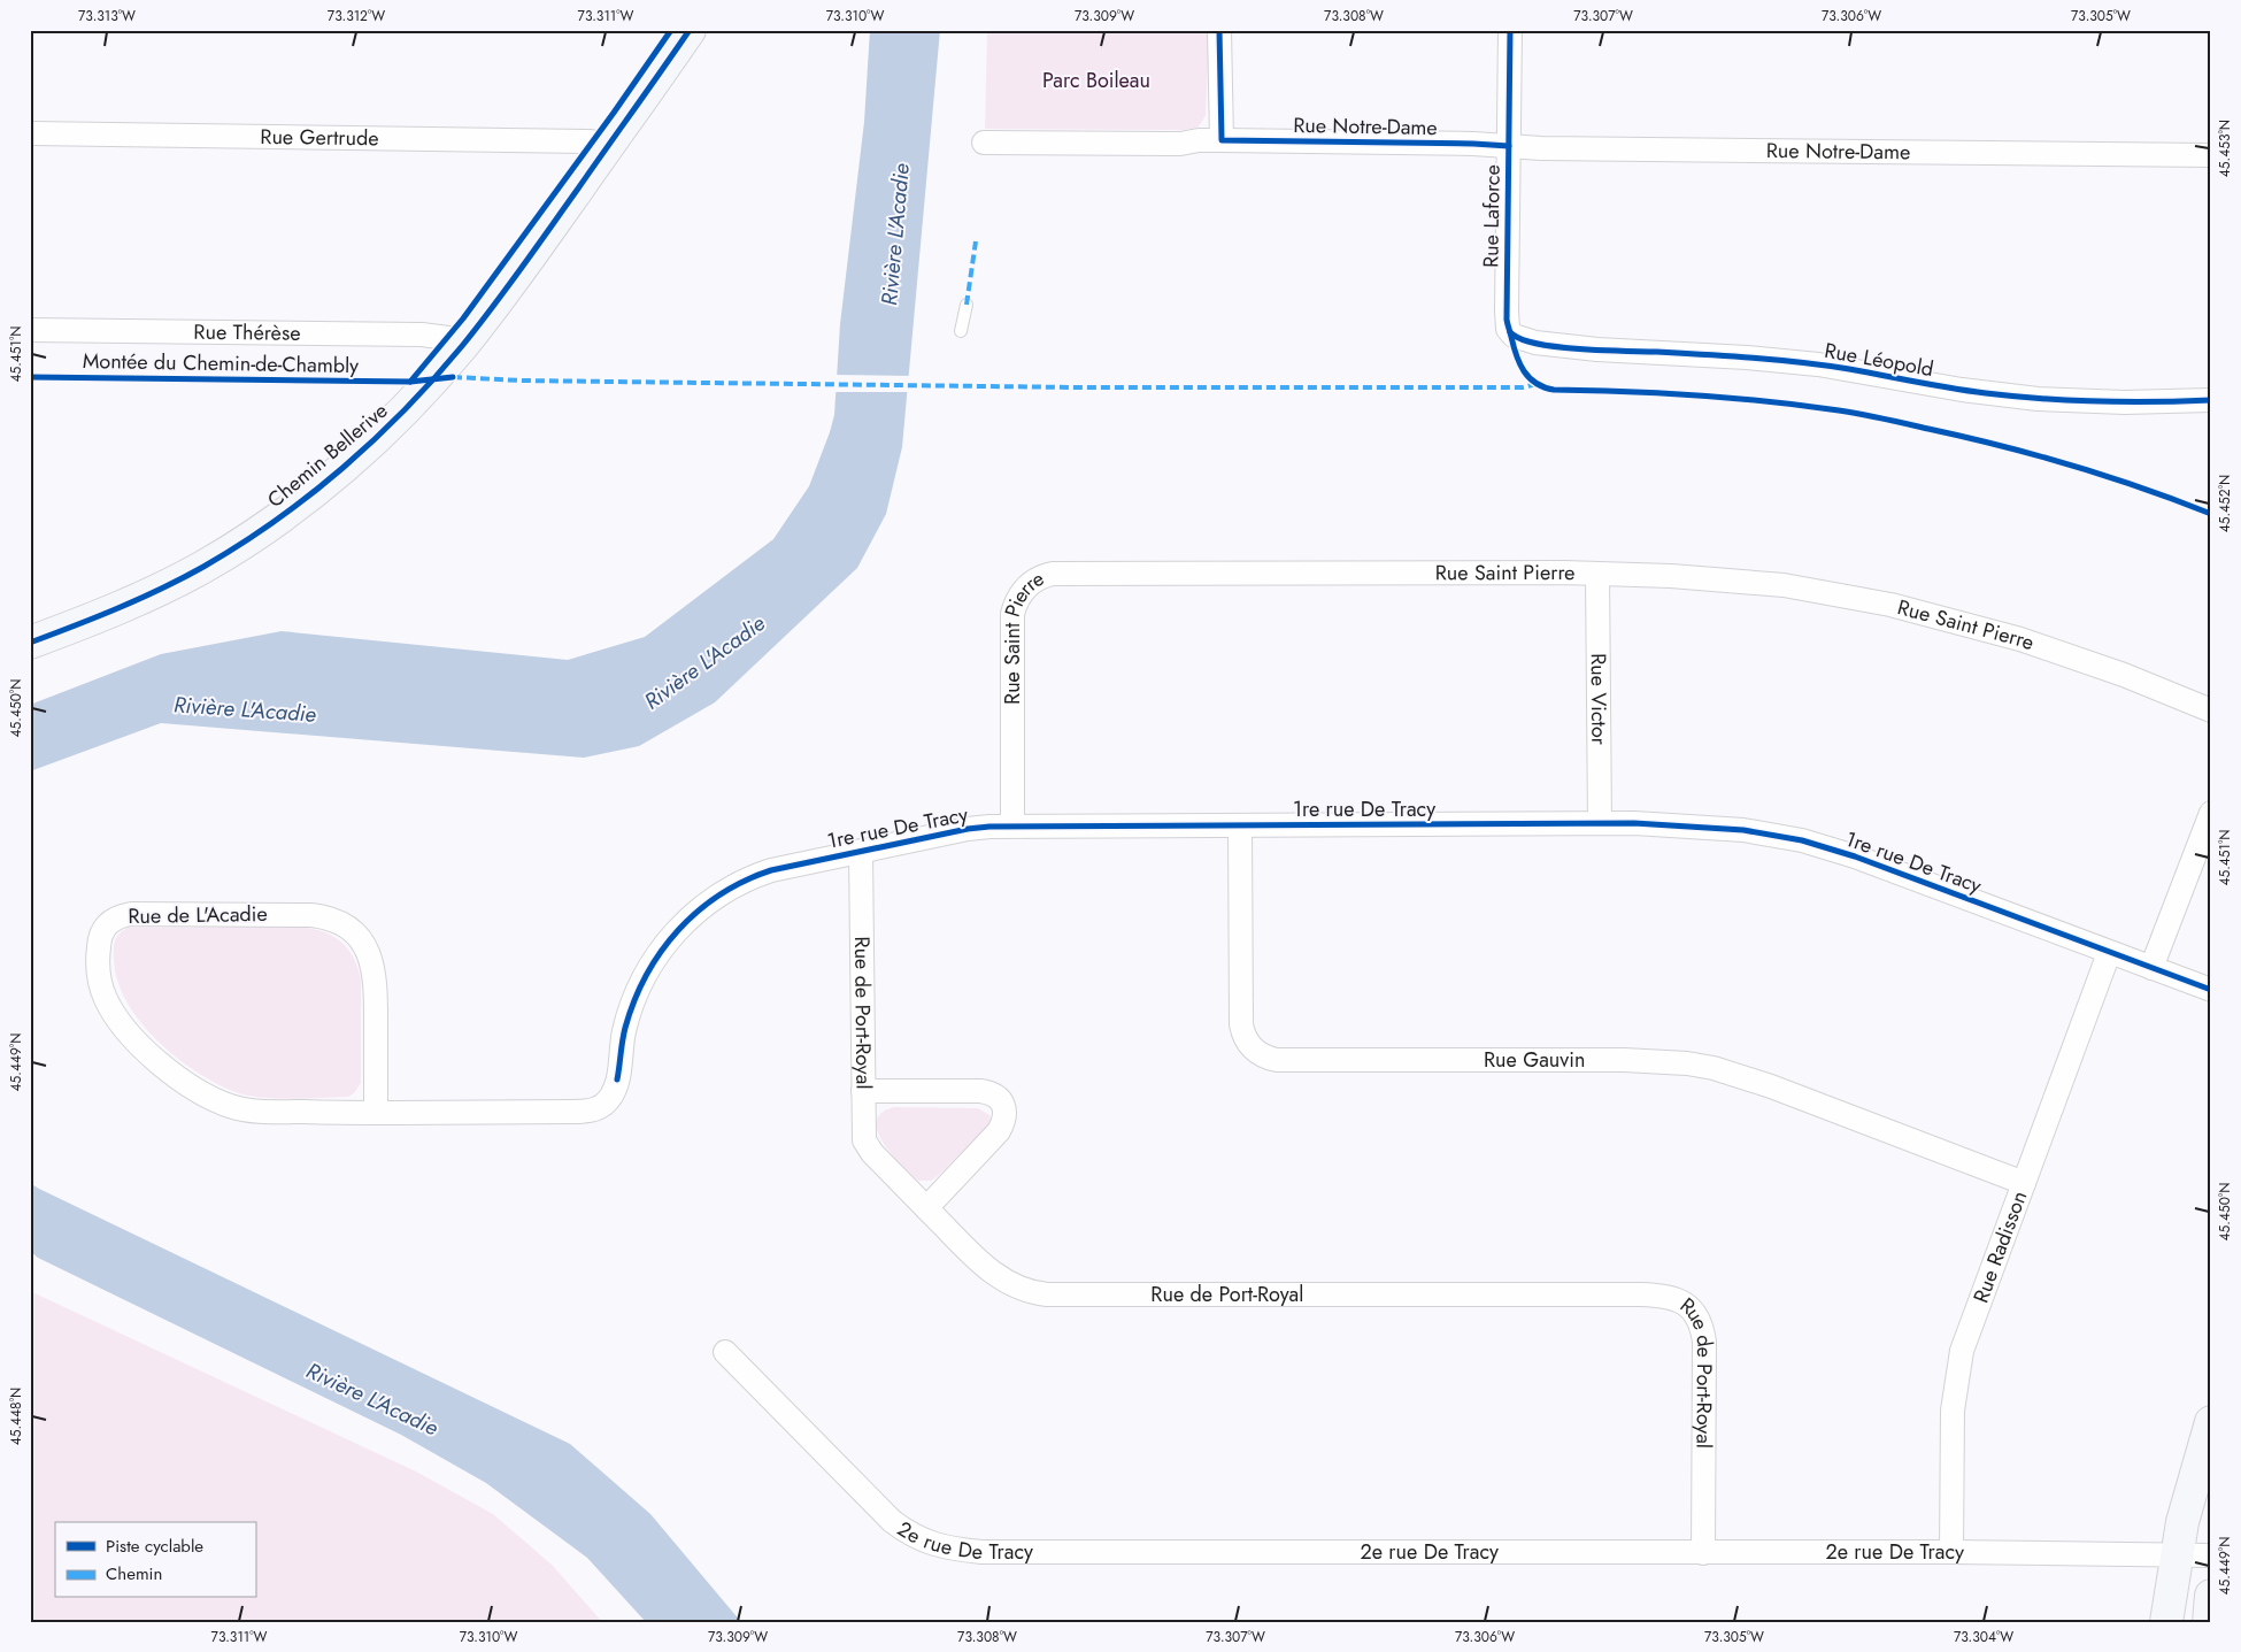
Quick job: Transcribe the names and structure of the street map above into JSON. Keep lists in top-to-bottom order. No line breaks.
{"streets":{"street":["Rue Notre-Dame","Rue Gertrude","Rue Laforce","Rue Thérèse","Rue Léopold","Chemin Bellerive","Rue Saint Pierre","Rue Victor","1re rue De Tracy","Rue de L'Acadie","Rue de Port-Royal","Rue Gauvin","Rue Radisson","2e rue De Tracy"],"cycle path":["Montée du Chemin-de-Chambly"]},"crossings":[["Rue Notre-Dame","Rue Laforce"],["Rue Gertrude","Chemin Bellerive"],["Rue Laforce","Rue Léopold"],["Rue Thérèse","Chemin Bellerive"],["Rue Saint Pierre","Rue Victor"],["Rue Saint Pierre","1re rue De Tracy"],["Rue Victor","1re rue De Tracy"],["1re rue De Tracy","Rue de L'Acadie"],["1re rue De Tracy","Rue de Port-Royal"],["1re rue De Tracy","Rue Gauvin"],["1re rue De Tracy","Rue Radisson"],["Rue de Port-Royal","2e rue De Tracy"],["Rue Gauvin","Rue Radisson"],["Rue Radisson","2e rue De Tracy"]],"water":["Rivière L'Acadie"],"parks":["Parc Boileau"],"legend":["Piste cyclable","Chemin"],"coordinates":["73.313°W","73.312°W","73.311°W","73.310°W","73.309°W","73.308°W","73.307°W","73.306°W","73.305°W","45.453°N","45.451°N","45.452°N","45.450°N","45.449°N","45.448°N","73.304°W"]}
